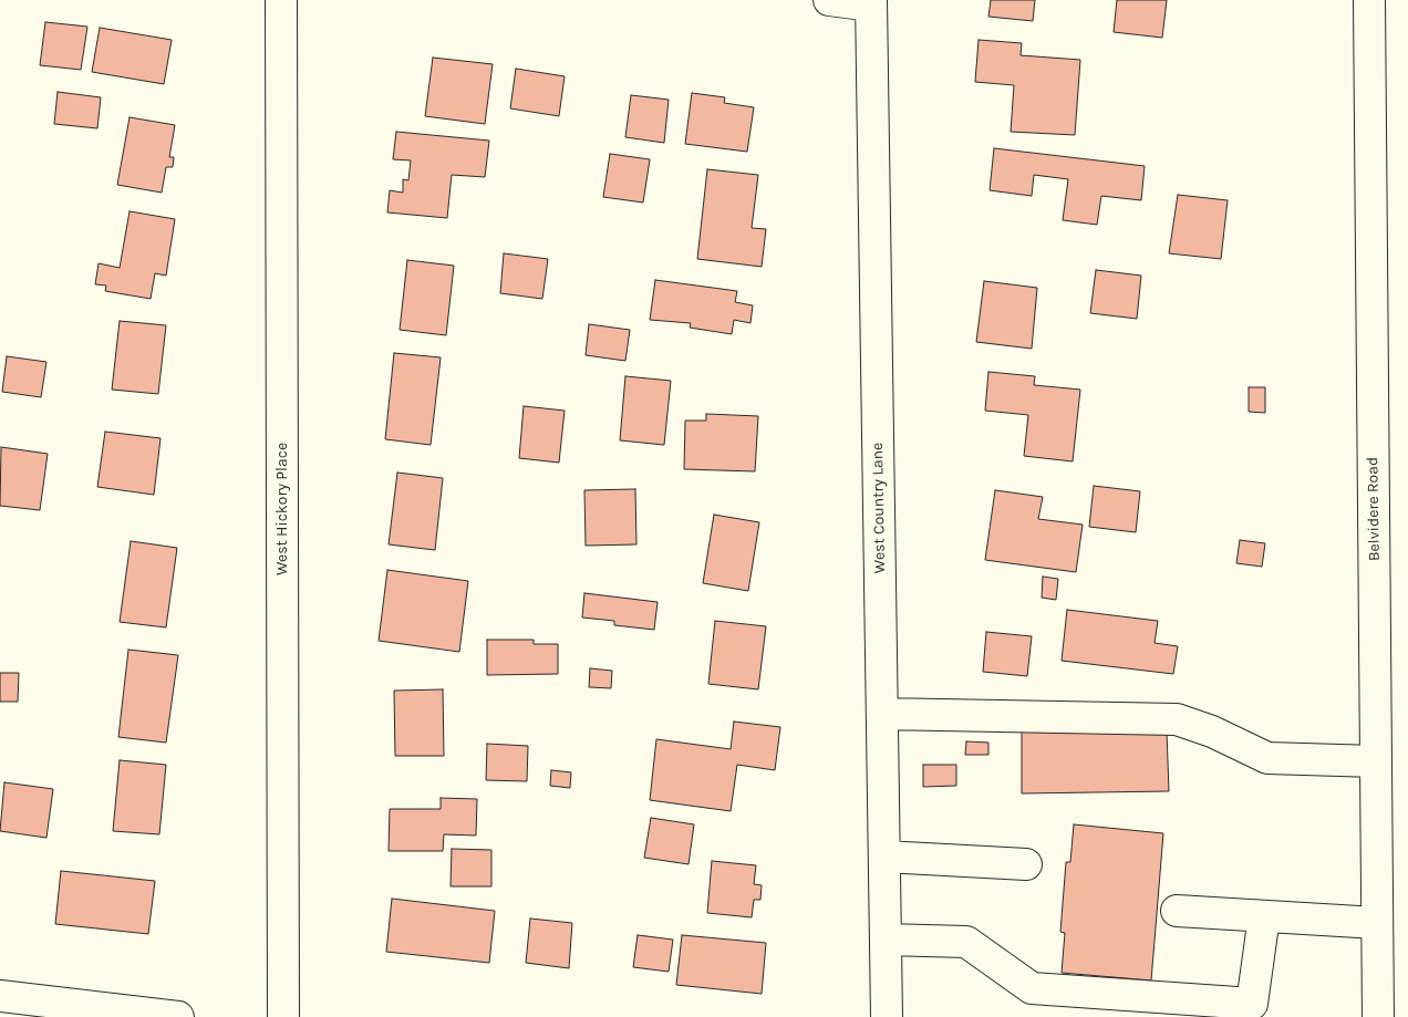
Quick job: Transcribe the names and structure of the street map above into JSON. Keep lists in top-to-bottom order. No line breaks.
{"streets":{"street":["West Country Lane","West Hickory Place","Belvidere Road"]}}
